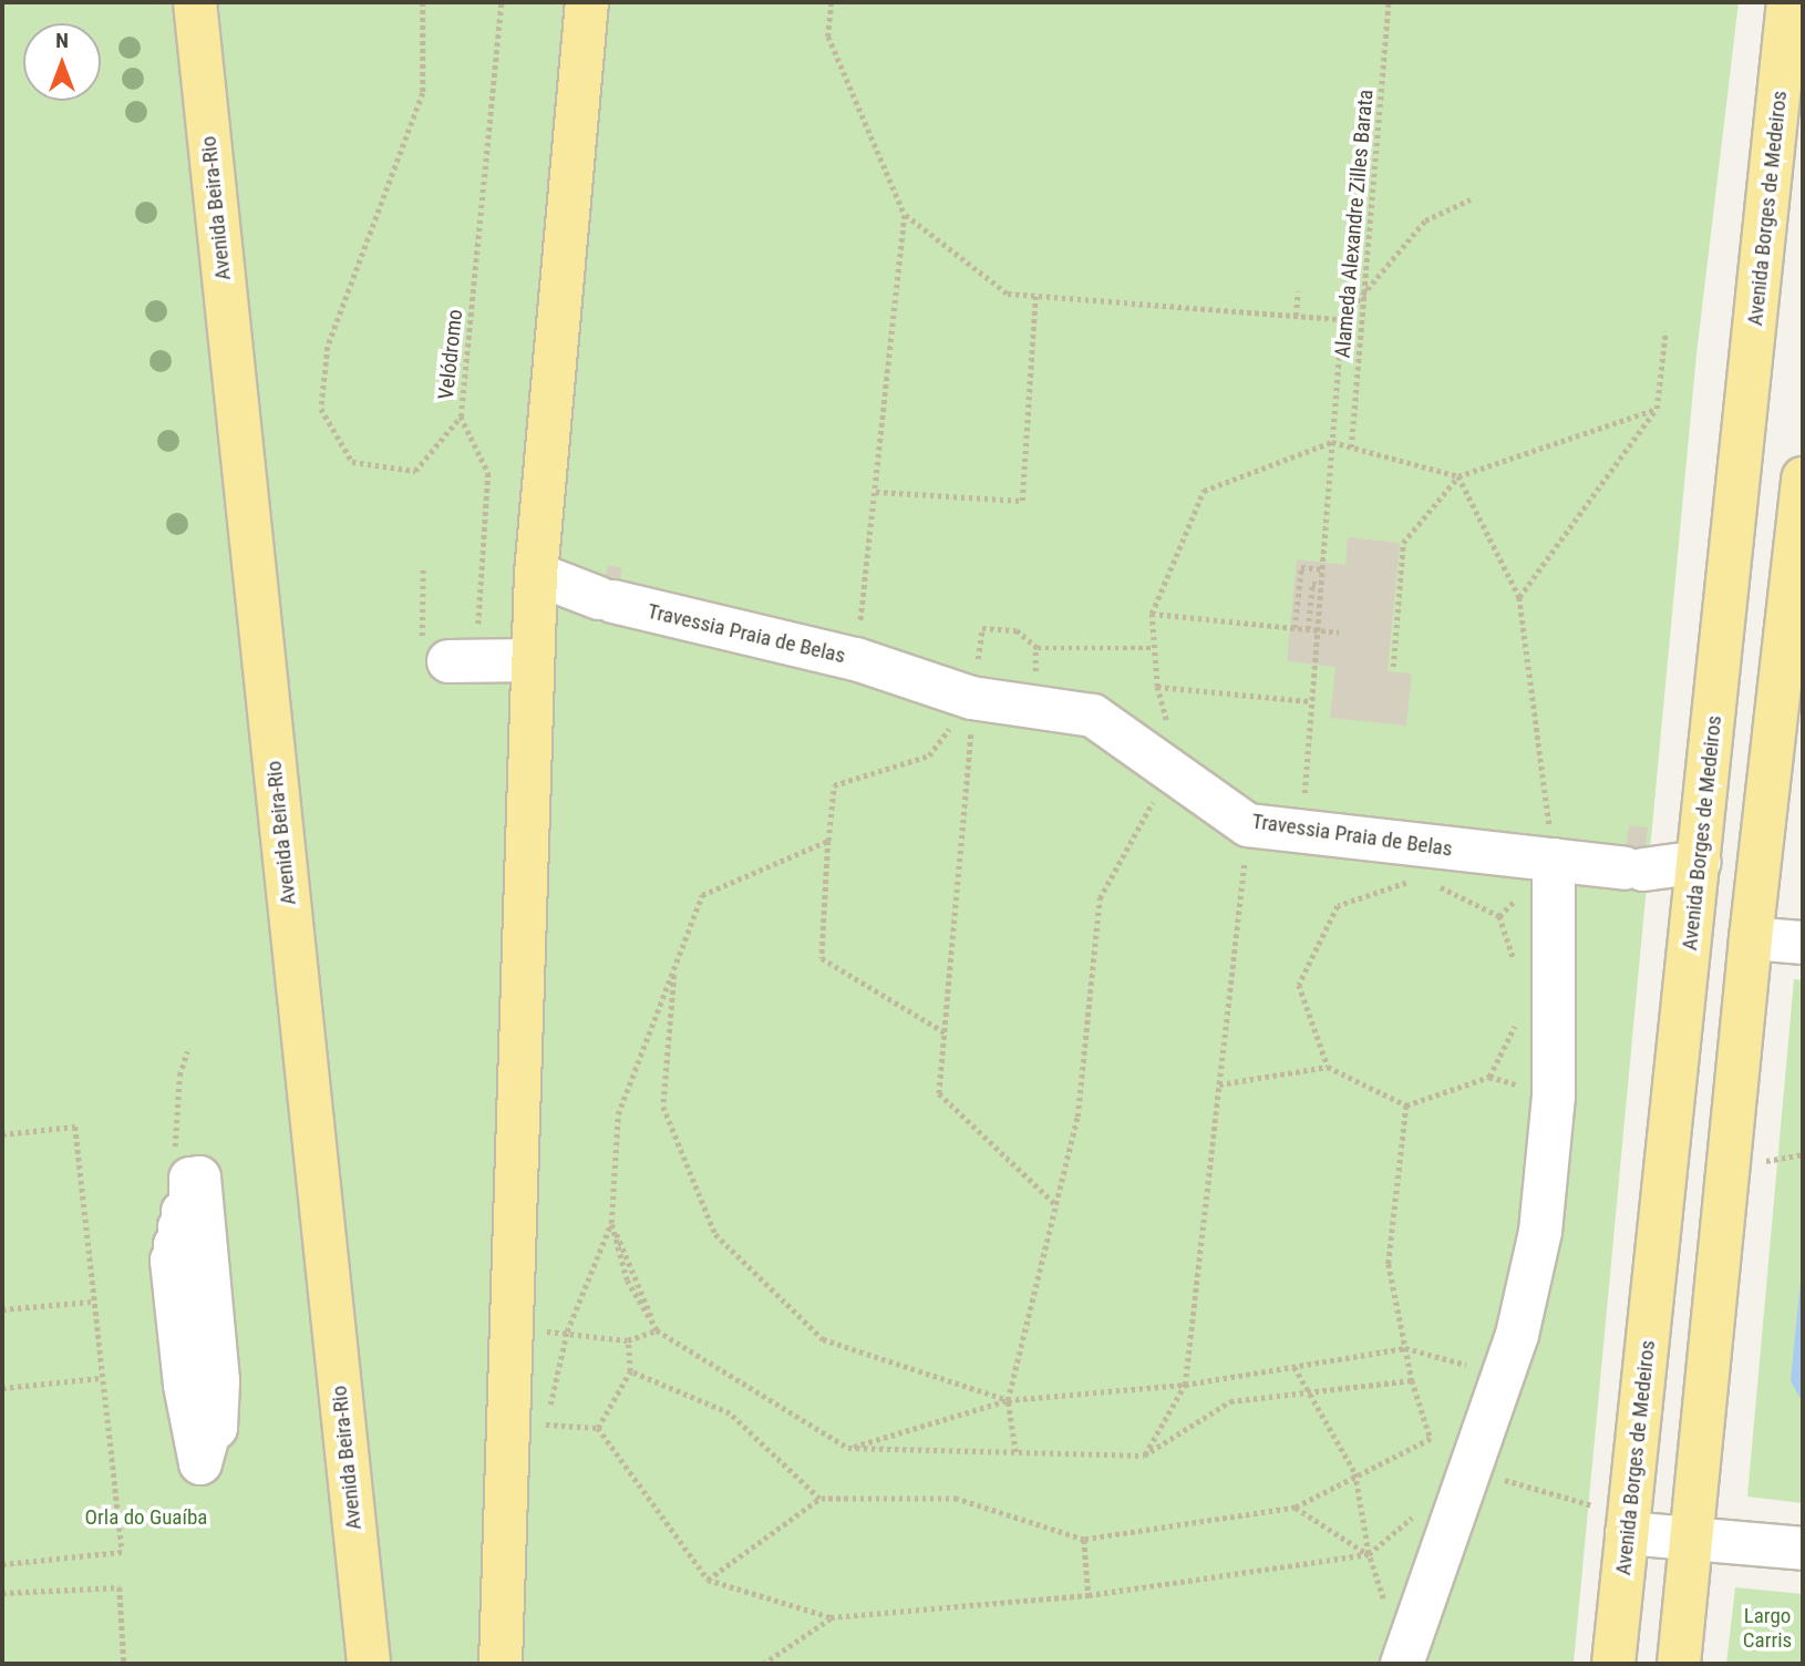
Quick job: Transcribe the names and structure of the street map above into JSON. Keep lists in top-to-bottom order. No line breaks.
{"streets":{"main road":["Avenida Beira-Rio","Avenida Borges de Medeiros"],"street":["Travessia Praia de Belas"],"path":["Alameda Alexandre Zilles Barata","Velódromo"]},"crossings":[["Avenida Borges de Medeiros","Travessia Praia de Belas"]],"parks":["Orla do Guaíba","Largo Carris"],"north":"top"}
